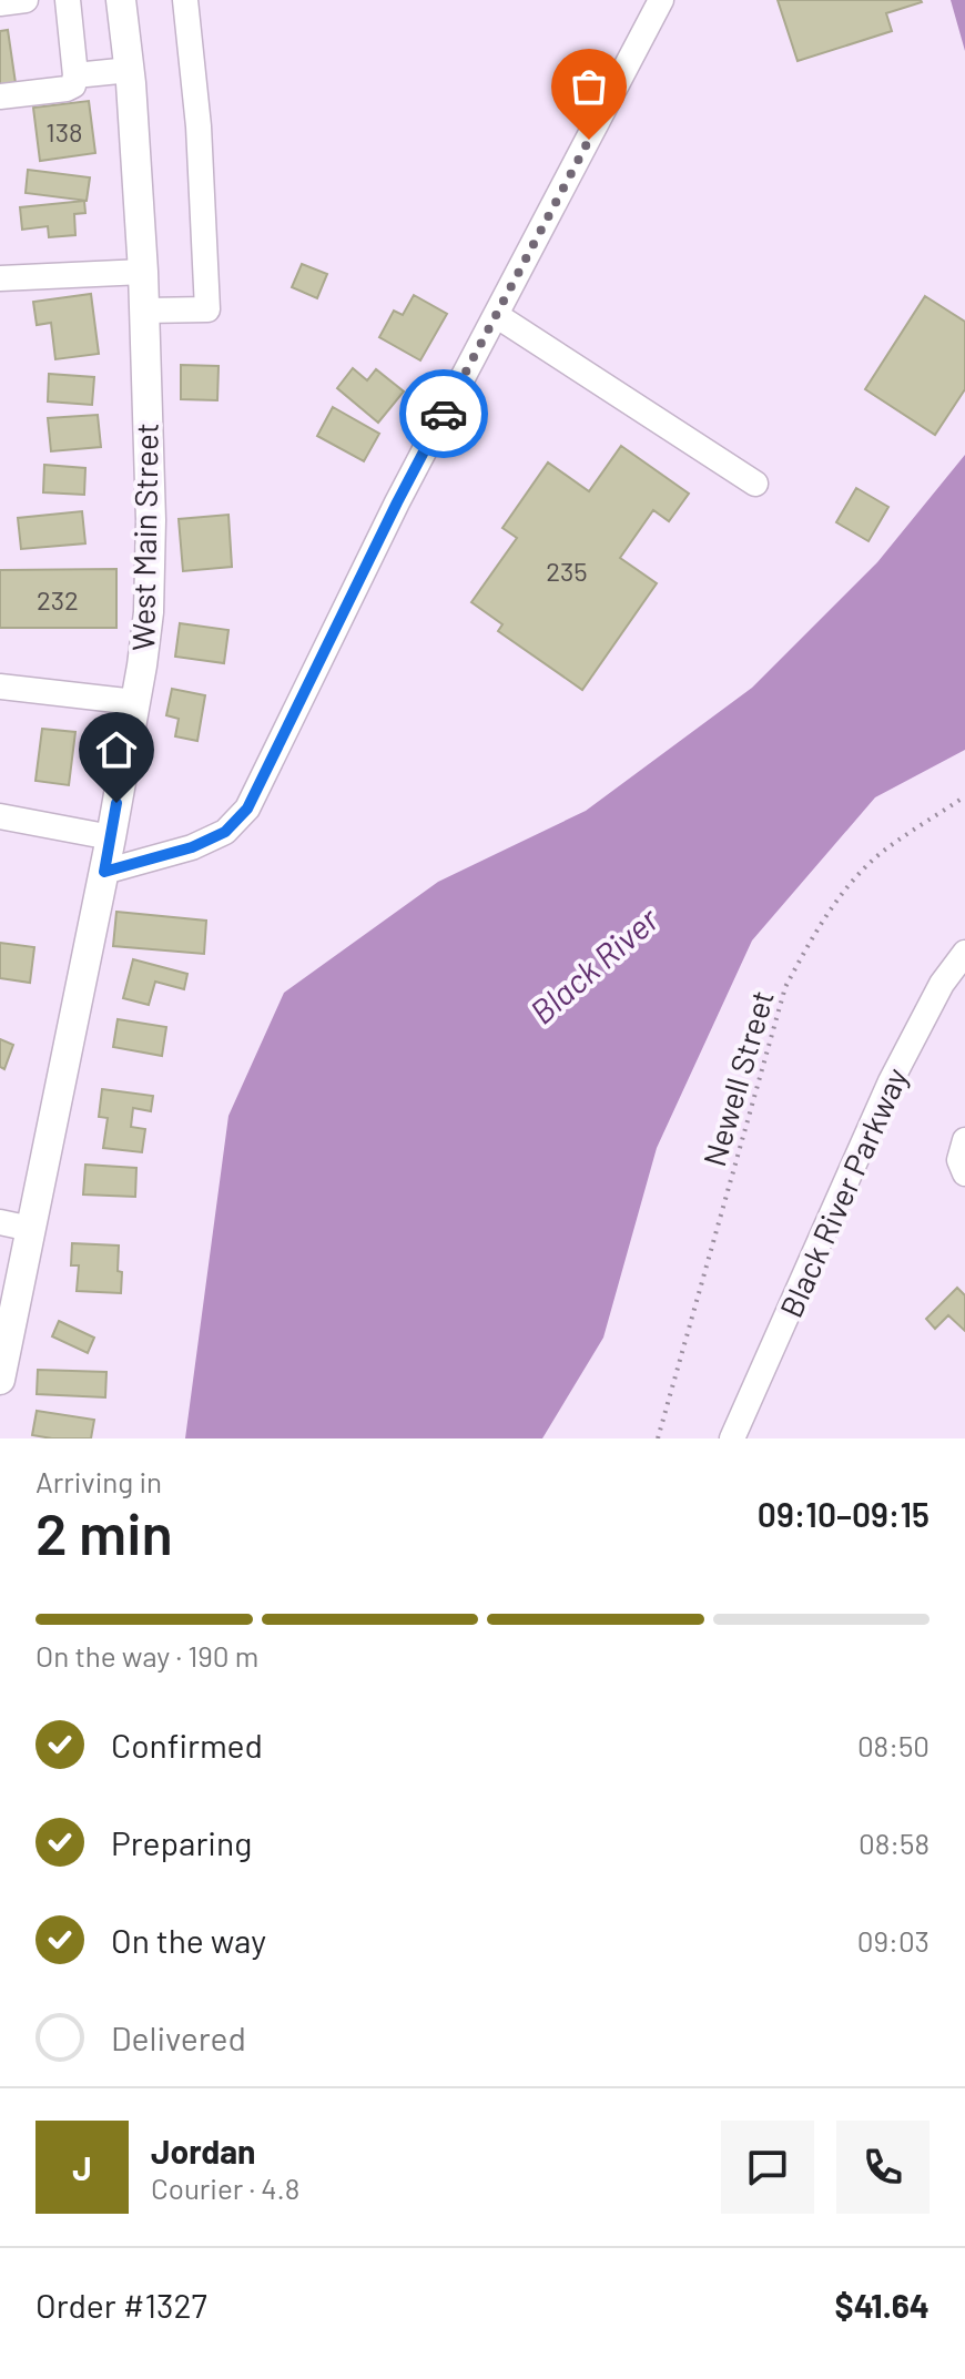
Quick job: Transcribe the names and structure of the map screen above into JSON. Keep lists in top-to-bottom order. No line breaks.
{"streets":{"main road":["West Main Street"],"street":["Black River Parkway"],"path":["Newell Street"]},"water":["Black River"],"house_numbers":["138","235","232"],"page":{"heading":["2 min","Arriving in","09:10–09:15"],"panel":["Jordan","Courier · 4.8","Order #1327","$41.64"],"bar":"On the way · 190 m","list":[["Confirmed","08:50"],["Preparing","08:58"],["On the way","09:03"],"Delivered"],"round":"J"}}
